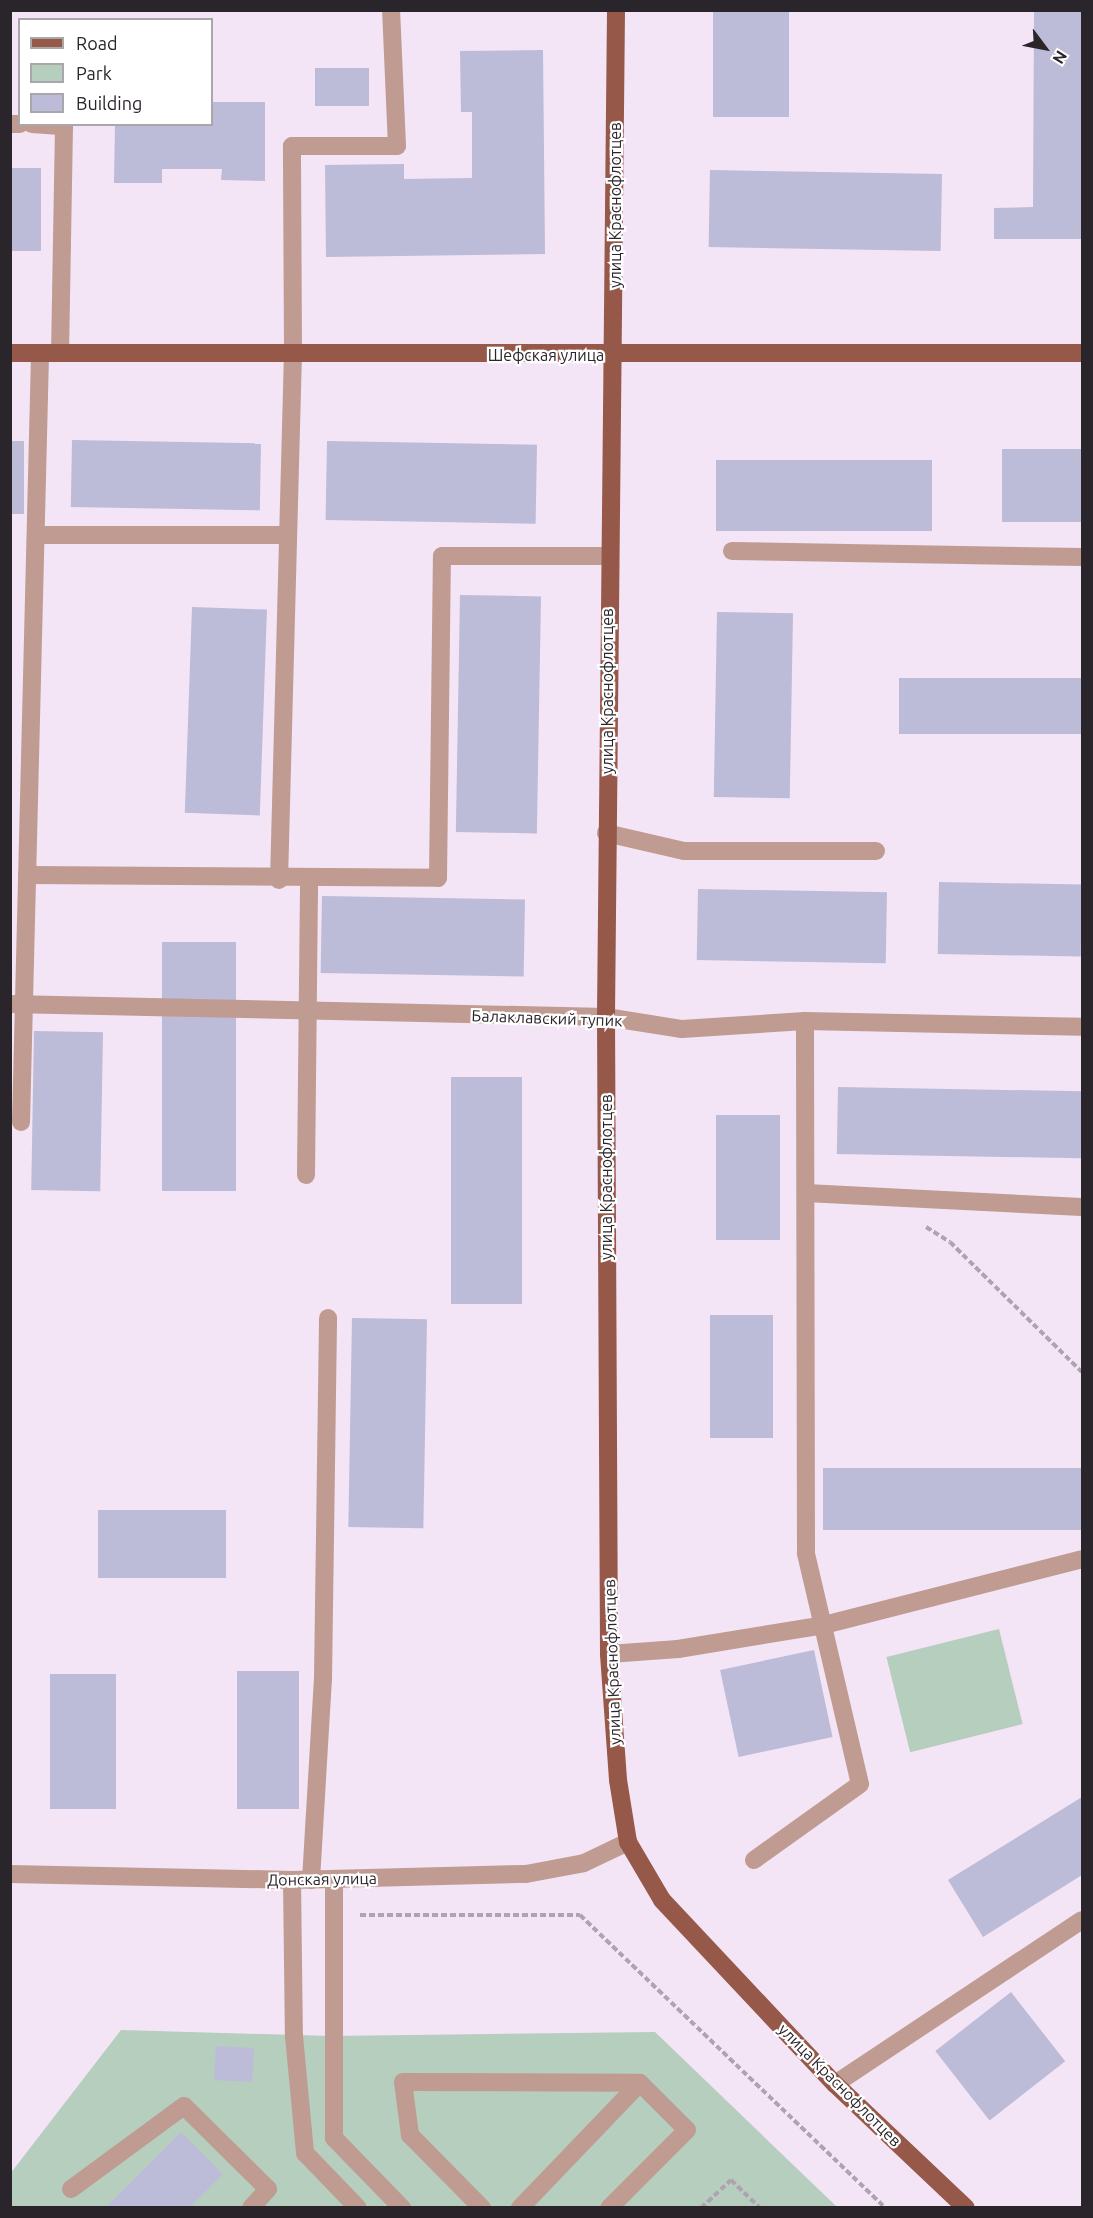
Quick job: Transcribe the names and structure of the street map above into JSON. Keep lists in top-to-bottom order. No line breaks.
{"streets":{"main road":["улица Краснофлотцев","Шефская улица"],"street":["Балаклавский тупик","Донская улица"]},"crossings":[["улица Краснофлотцев","Шефская улица"],["улица Краснофлотцев","Балаклавский тупик"],["улица Краснофлотцев","Донская улица"]],"legend":["Road","Park","Building"],"north":"bottom right"}
